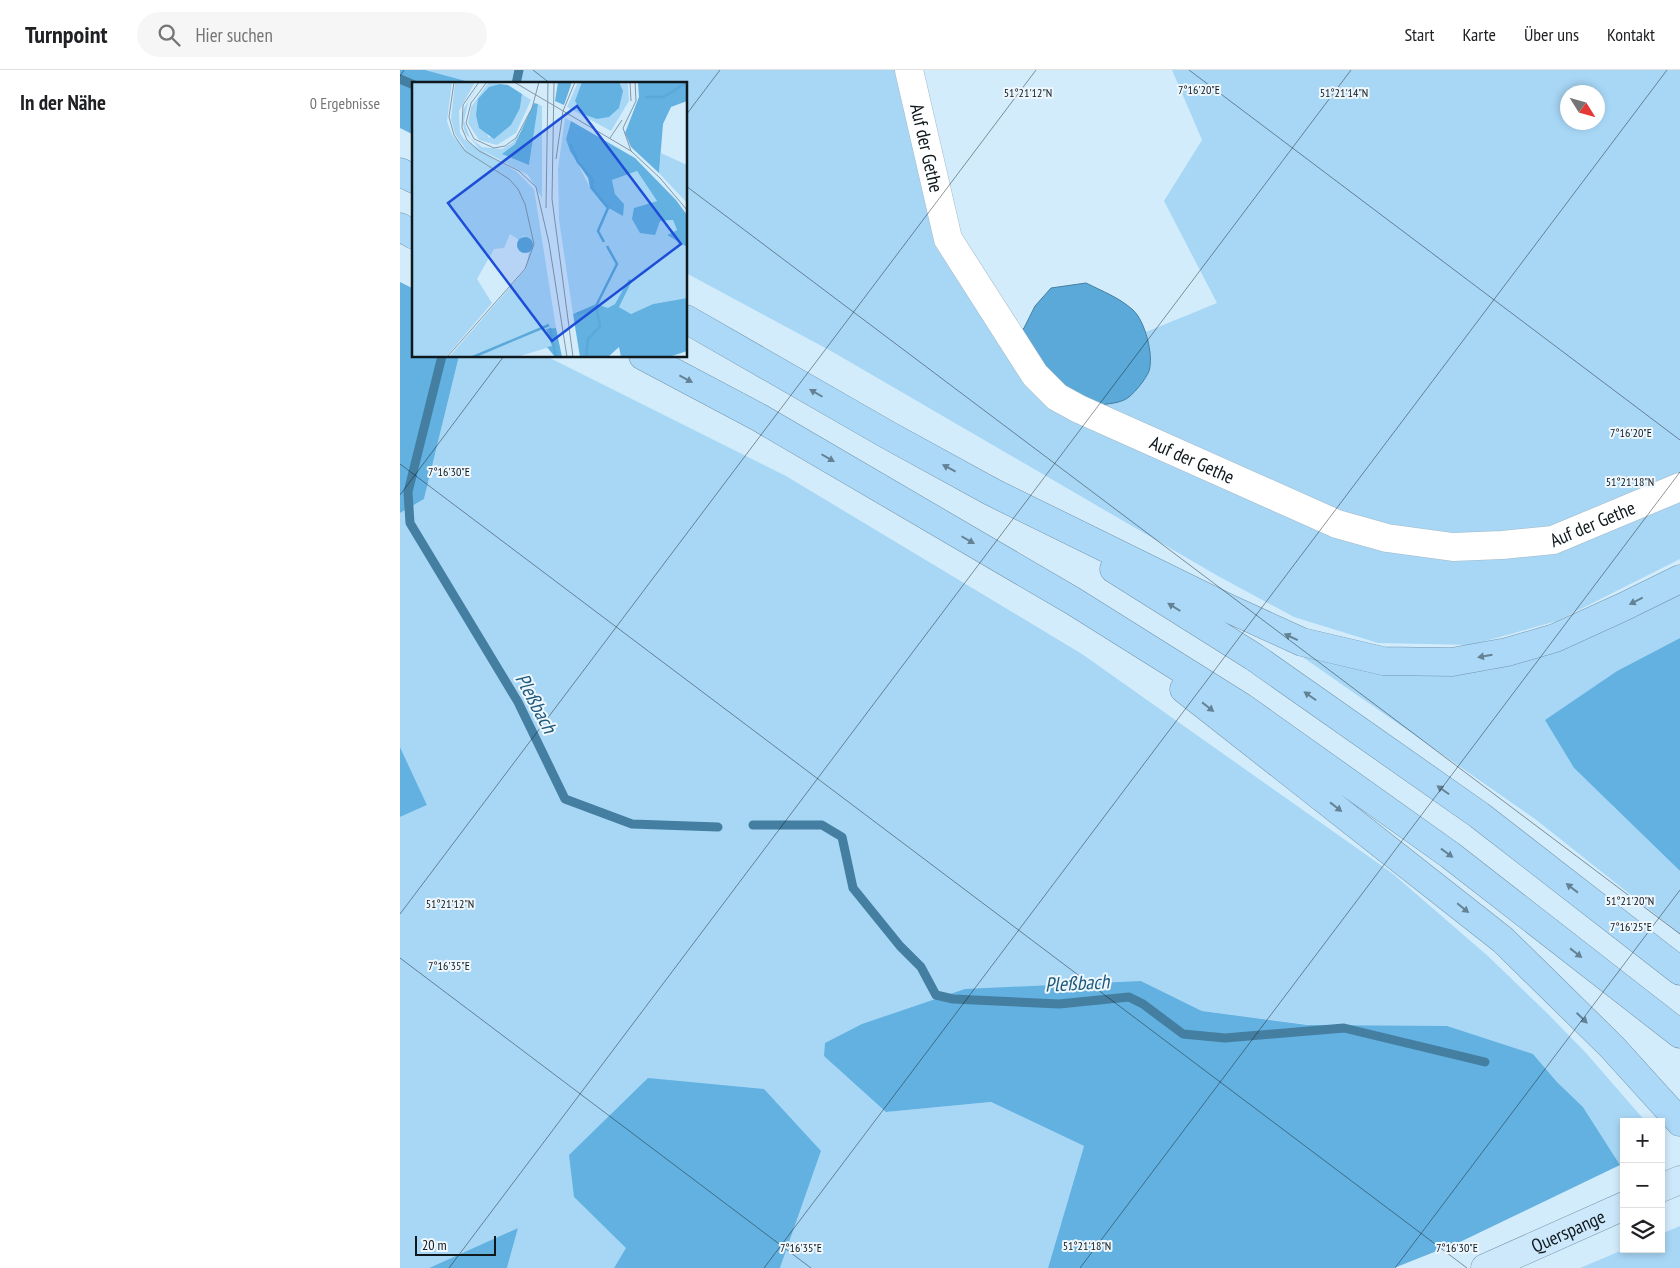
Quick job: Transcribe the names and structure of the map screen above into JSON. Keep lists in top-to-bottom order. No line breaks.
{"streets":{"main road":["Querspange"],"street":["Auf der Gethe"]},"water":["Pleßbach"],"scale_bar":"20 m","north":"bottom right","page":{"header":"Turnpoint","search":"Hier suchen","nav":["Start","Karte","Über uns","Kontakt"],"heading":["In der Nähe","0 Ergebnisse"],"map_buttons":["+","−"],"scale":"20 m"},"coordinates":["7°16'20\"E","51°21'12\"N","51°21'14\"N","7°16'30\"E","51°21'18\"N","51°21'20\"N","7°16'25\"E","7°16'35\"E"]}
